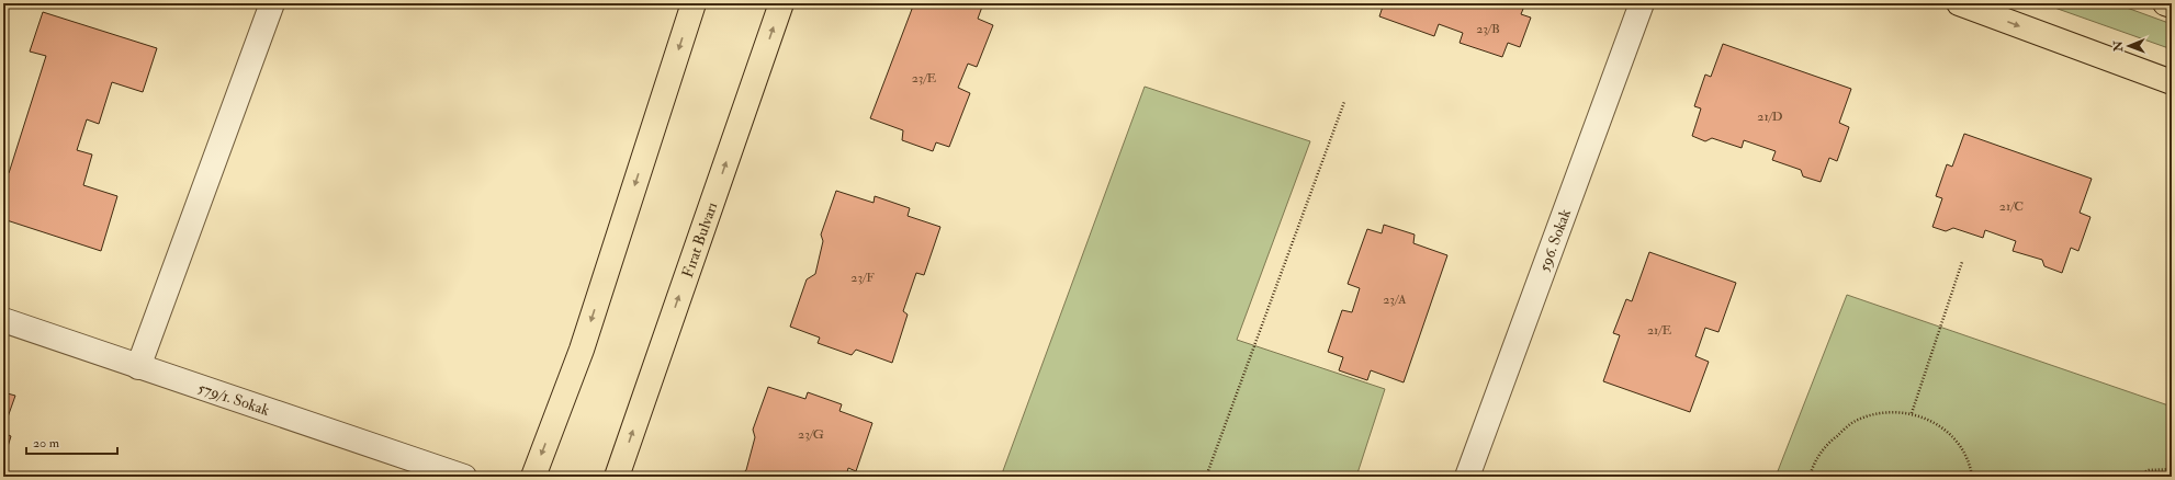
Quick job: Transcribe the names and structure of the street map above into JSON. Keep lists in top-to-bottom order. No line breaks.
{"streets":{"main road":["Fırat Bulvarı"],"street":["596. Sokak","579/1. Sokak"]},"house_numbers":["23/B","23/E","21/D","21/C","23/F","23/A","21/E","23/G"],"scale_bar":"20 m","north":"left"}
